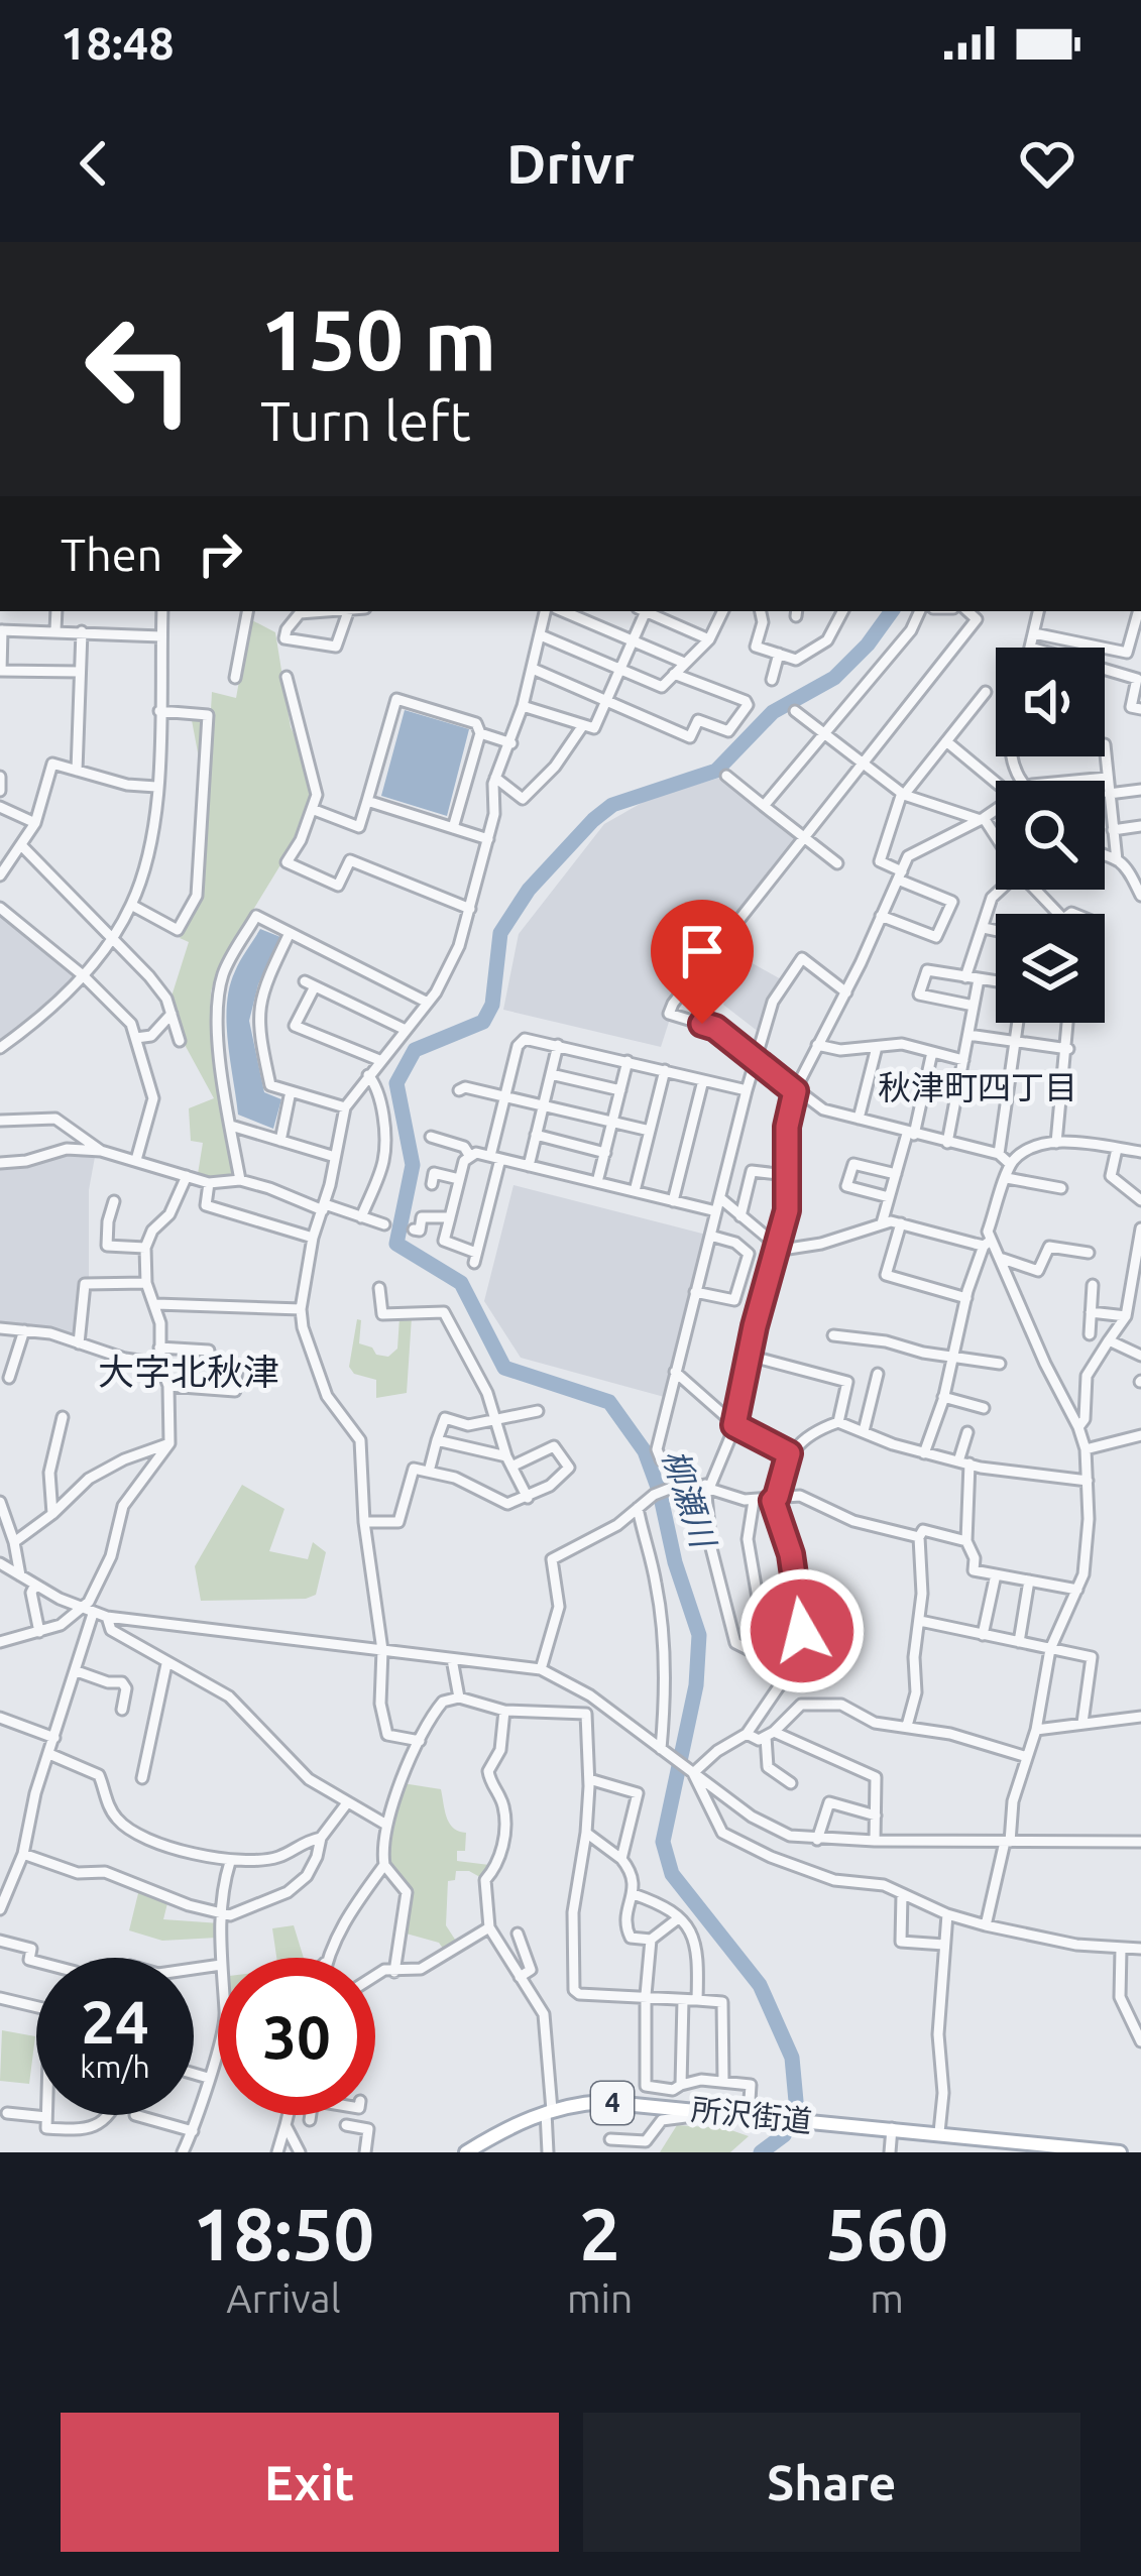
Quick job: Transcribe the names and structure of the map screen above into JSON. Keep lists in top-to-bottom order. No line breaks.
{"streets":{"main road":["4","所沢街道"]},"districts":["秋津町四丁目","大字北秋津"],"water":["柳瀬川"],"page":{"status":"18:48","header":"Drivr","turn":["150 m","Turn left"],"then":"Then","speed":"24 km/h","limit":"30","eta":["18:50","Arrival","2","min","560","m"],"buttons":["Exit","Share"]}}
